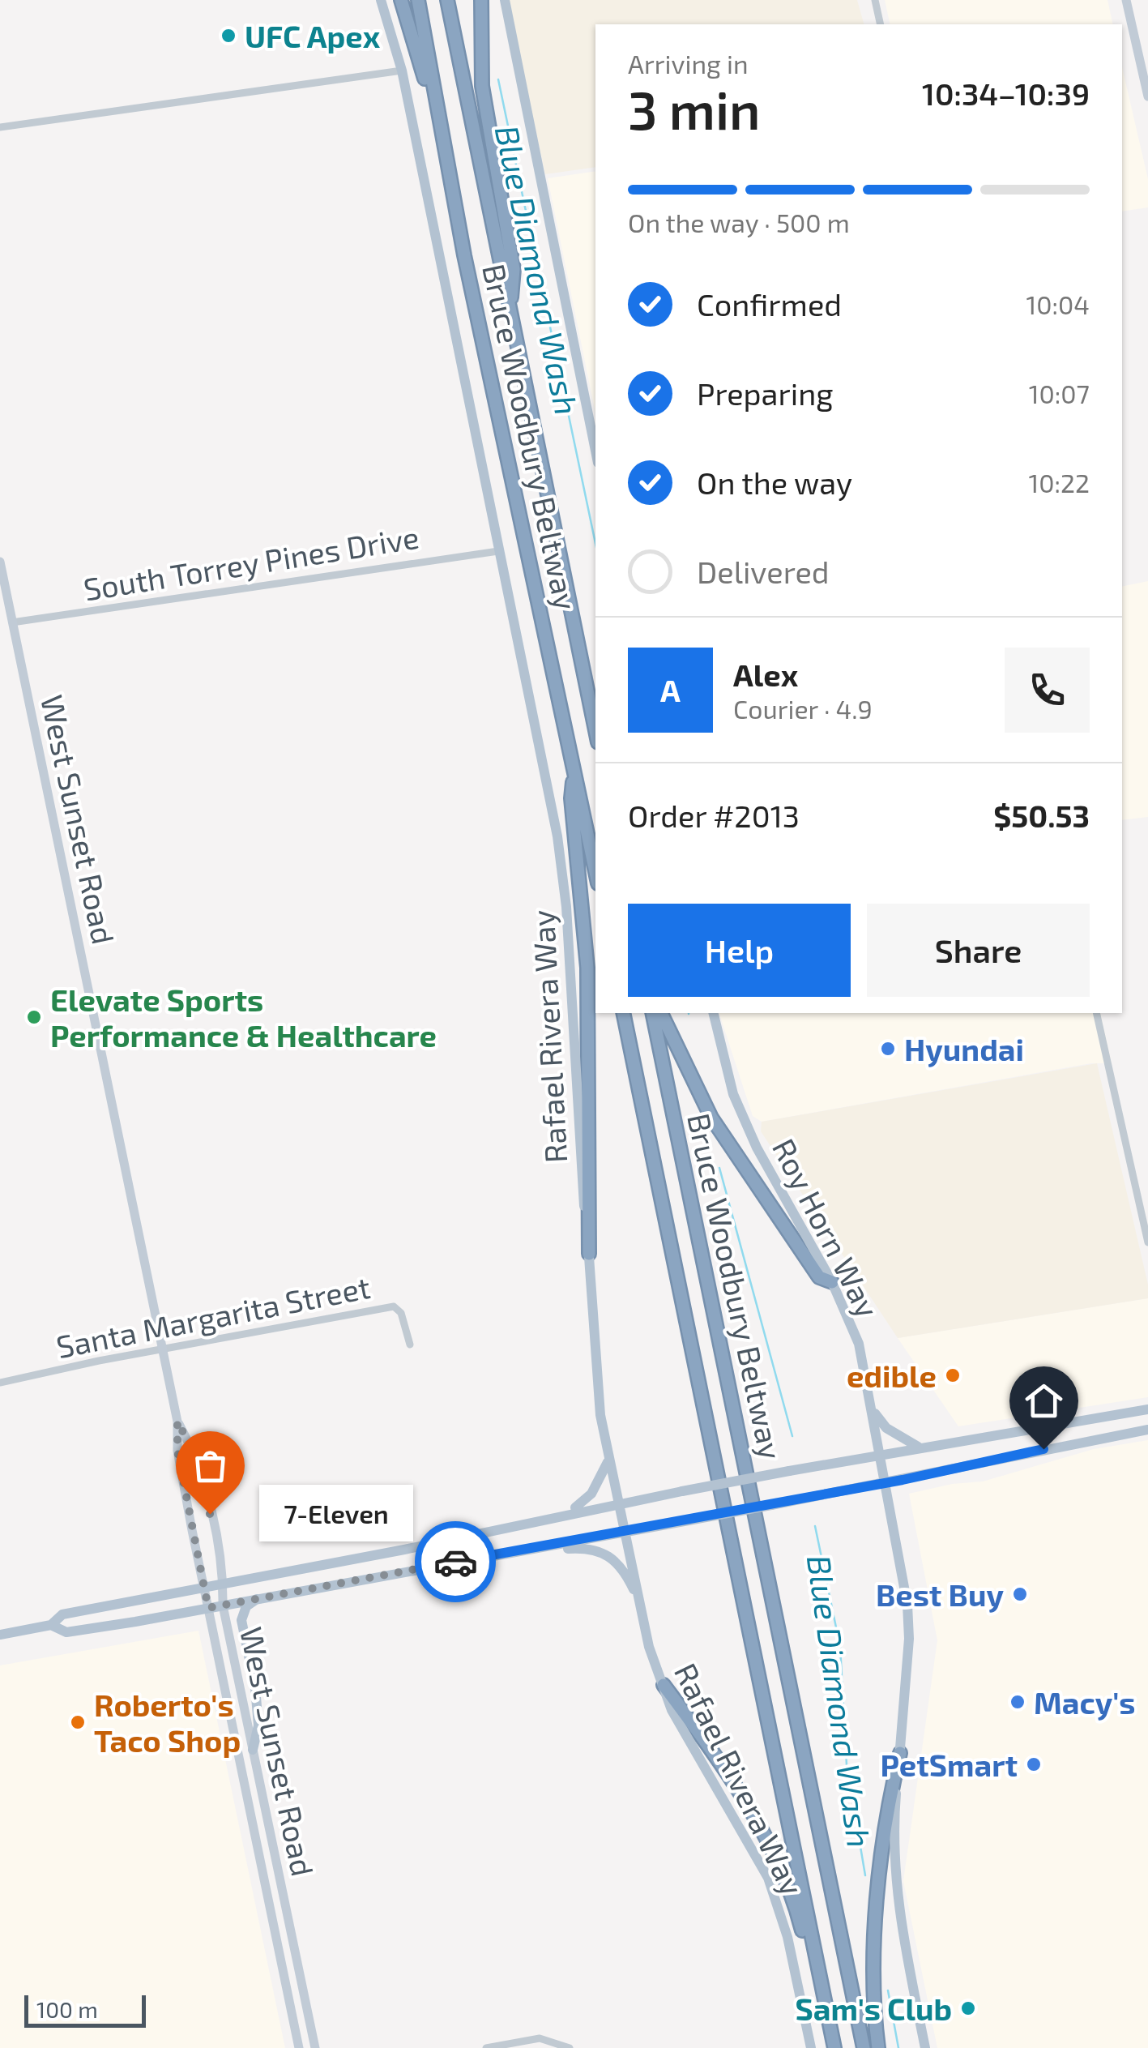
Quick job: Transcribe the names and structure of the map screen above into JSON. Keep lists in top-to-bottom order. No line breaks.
{"streets":{"highway":["Bruce Woodbury Beltway"],"main road":["West Sunset Road","Rafael Rivera Way","Roy Horn Way"],"street":["South Torrey Pines Drive","Santa Margarita Street"]},"crossings":[["South Torrey Pines Drive","West Sunset Road"],["South Torrey Pines Drive","Rafael Rivera Way"],["West Sunset Road","Santa Margarita Street"]],"water":["Blue Diamond Wash"],"places":["UFC Apex","Elevate Sports Performance & Healthcare","Hyundai","edible","7-Eleven","Best Buy","Macy's","Roberto's Taco Shop","PetSmart","Sam's Club"],"scale_bar":"100 m","page":{"heading":["3 min","Arriving in","10:34–10:39"],"panel":["Alex","Courier · 4.9","Order #2013","$50.53"],"bar":"On the way · 500 m","list":[["Confirmed","10:04"],["Preparing","10:07"],["On the way","10:22"],"Delivered"],"round":"A","buttons":["Help","Share"],"bubble":"7-Eleven","scale":"100 m"}}
